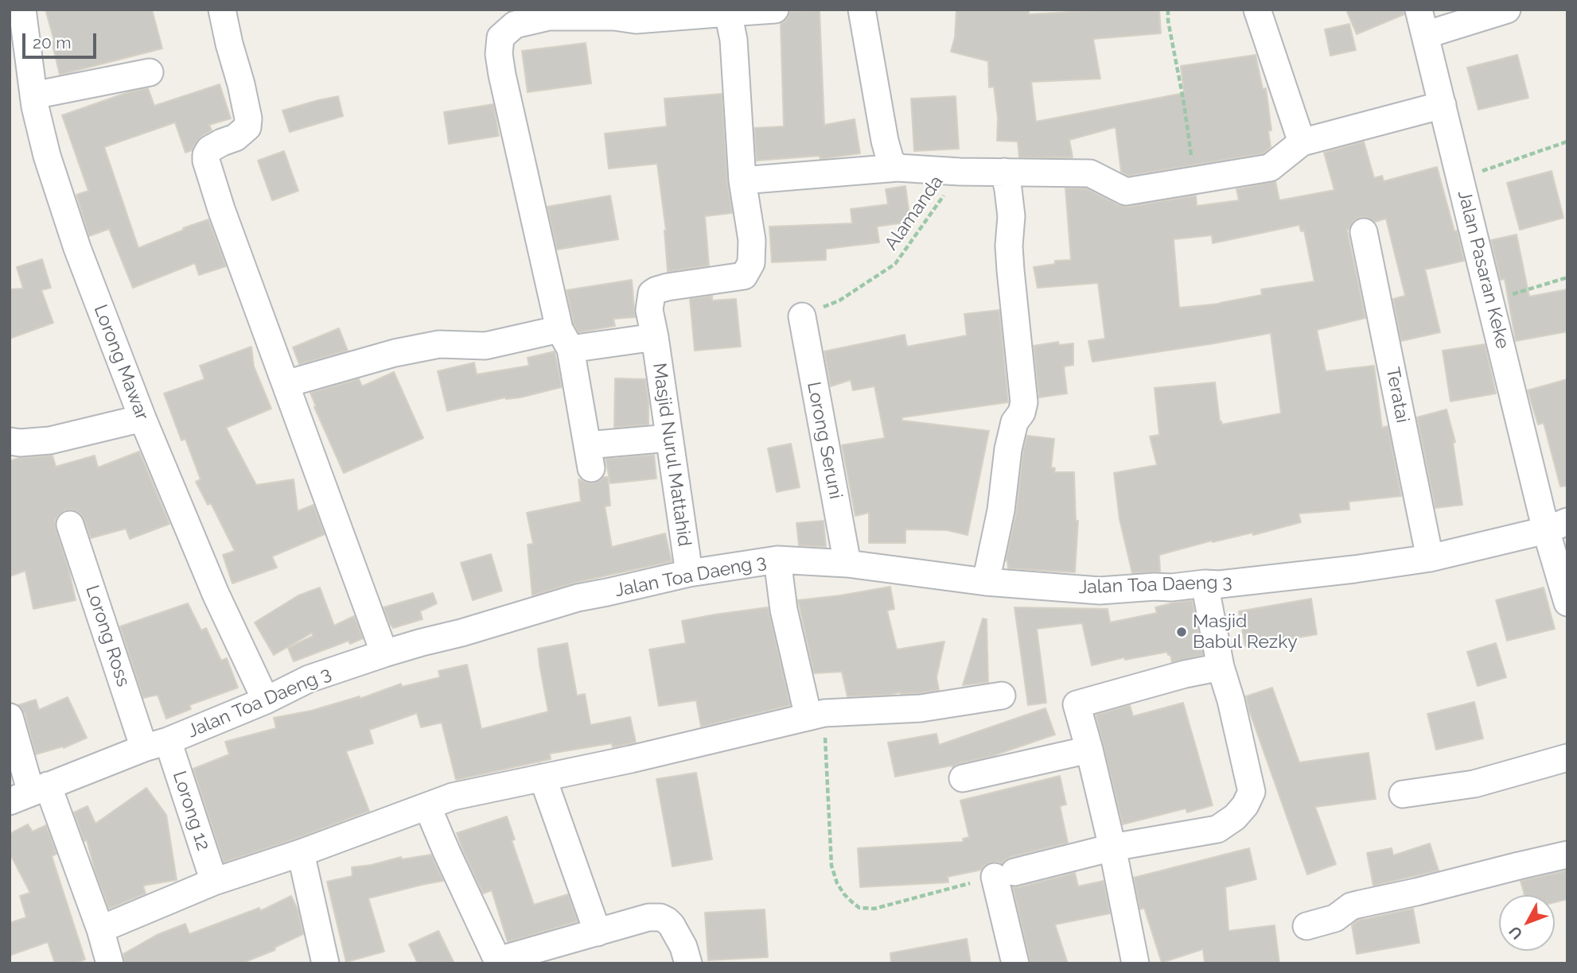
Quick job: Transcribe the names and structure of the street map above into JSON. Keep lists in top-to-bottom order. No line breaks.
{"streets":{"street":["Jalan Pasaran Keke","Lorong Mawar","Teratai","Lorong Seruni","Masjid Nurul Mattahid","Jalan Toa Daeng 3","Lorong Ross","Lorong 12"],"path":["Alamanda"]},"crossings":[["Alamanda","Lorong Seruni"],["Jalan Pasaran Keke","Jalan Toa Daeng 3"],["Lorong Mawar","Jalan Toa Daeng 3"],["Teratai","Jalan Toa Daeng 3"],["Lorong Seruni","Jalan Toa Daeng 3"],["Masjid Nurul Mattahid","Jalan Toa Daeng 3"],["Jalan Toa Daeng 3","Lorong Ross"],["Jalan Toa Daeng 3","Lorong 12"],["Lorong Ross","Lorong 12"]],"places":["Masjid Babul Rezky"],"scale_bar":"20 m","north":"bottom left"}
